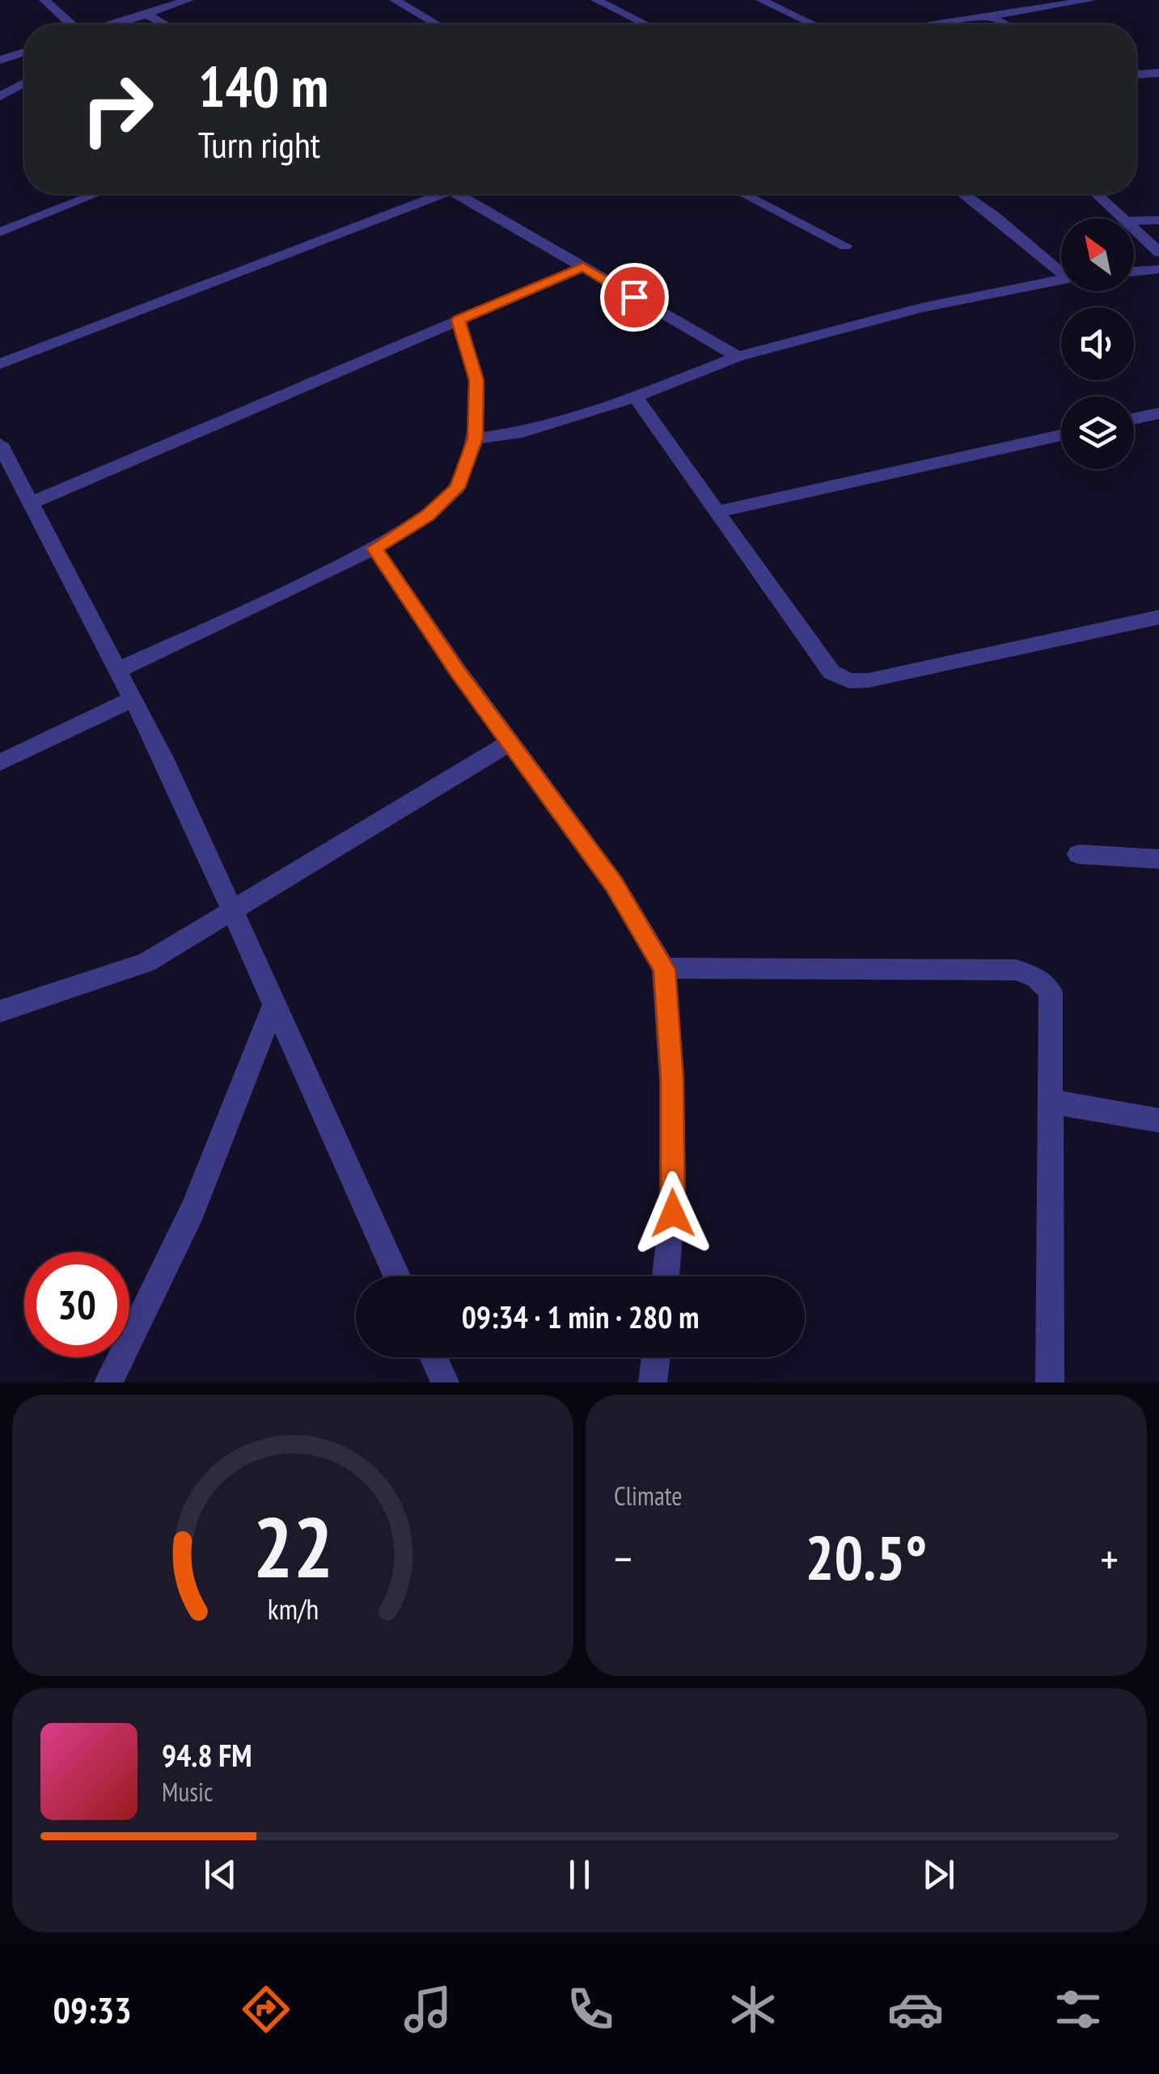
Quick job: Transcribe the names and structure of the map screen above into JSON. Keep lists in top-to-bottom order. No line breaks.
{"north":"top left","page":{"turn":["140 m","Turn right"],"limit":"30","trip":"09:34 · 1 min · 280 m","tile":"Climate","heat":["−","20.5°","+"],"song":["94.8 FM","Music"],"tabs":"09:33","gauge":["22","km/h"]}}
